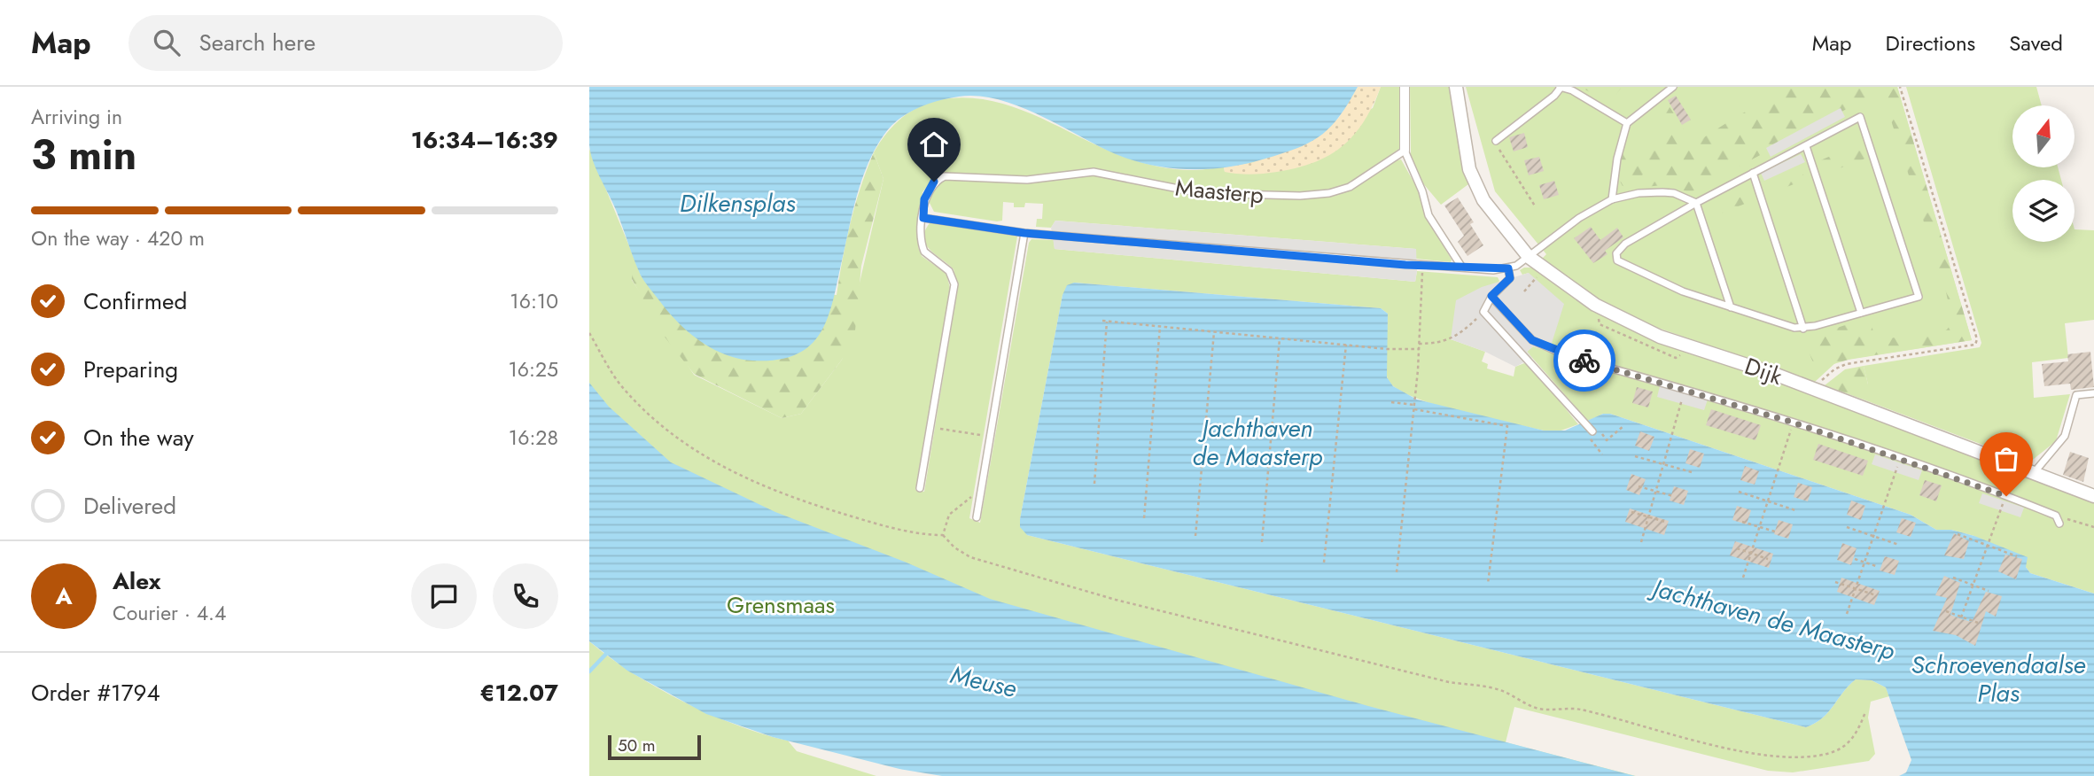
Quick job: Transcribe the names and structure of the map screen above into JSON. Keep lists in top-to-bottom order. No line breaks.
{"streets":{"street":["Dijk"],"lane":["Maasterp"]},"water":["Dilkensplas","Jachthaven de Maasterp","Schroevendaalse Plas","Meuse"],"parks":["Grensmaas"],"scale_bar":"50 m","north":"top","page":{"header":"Map","search":"Search here","nav":["Map","Directions","Saved"],"heading":["3 min","Arriving in","16:34–16:39"],"panel":["Alex","Courier · 4.4","Order #1794","€12.07"],"bar":"On the way · 420 m","list":[["Confirmed","16:10"],["Preparing","16:25"],["On the way","16:28"],"Delivered"],"round":"A","scale":"50 m"}}
